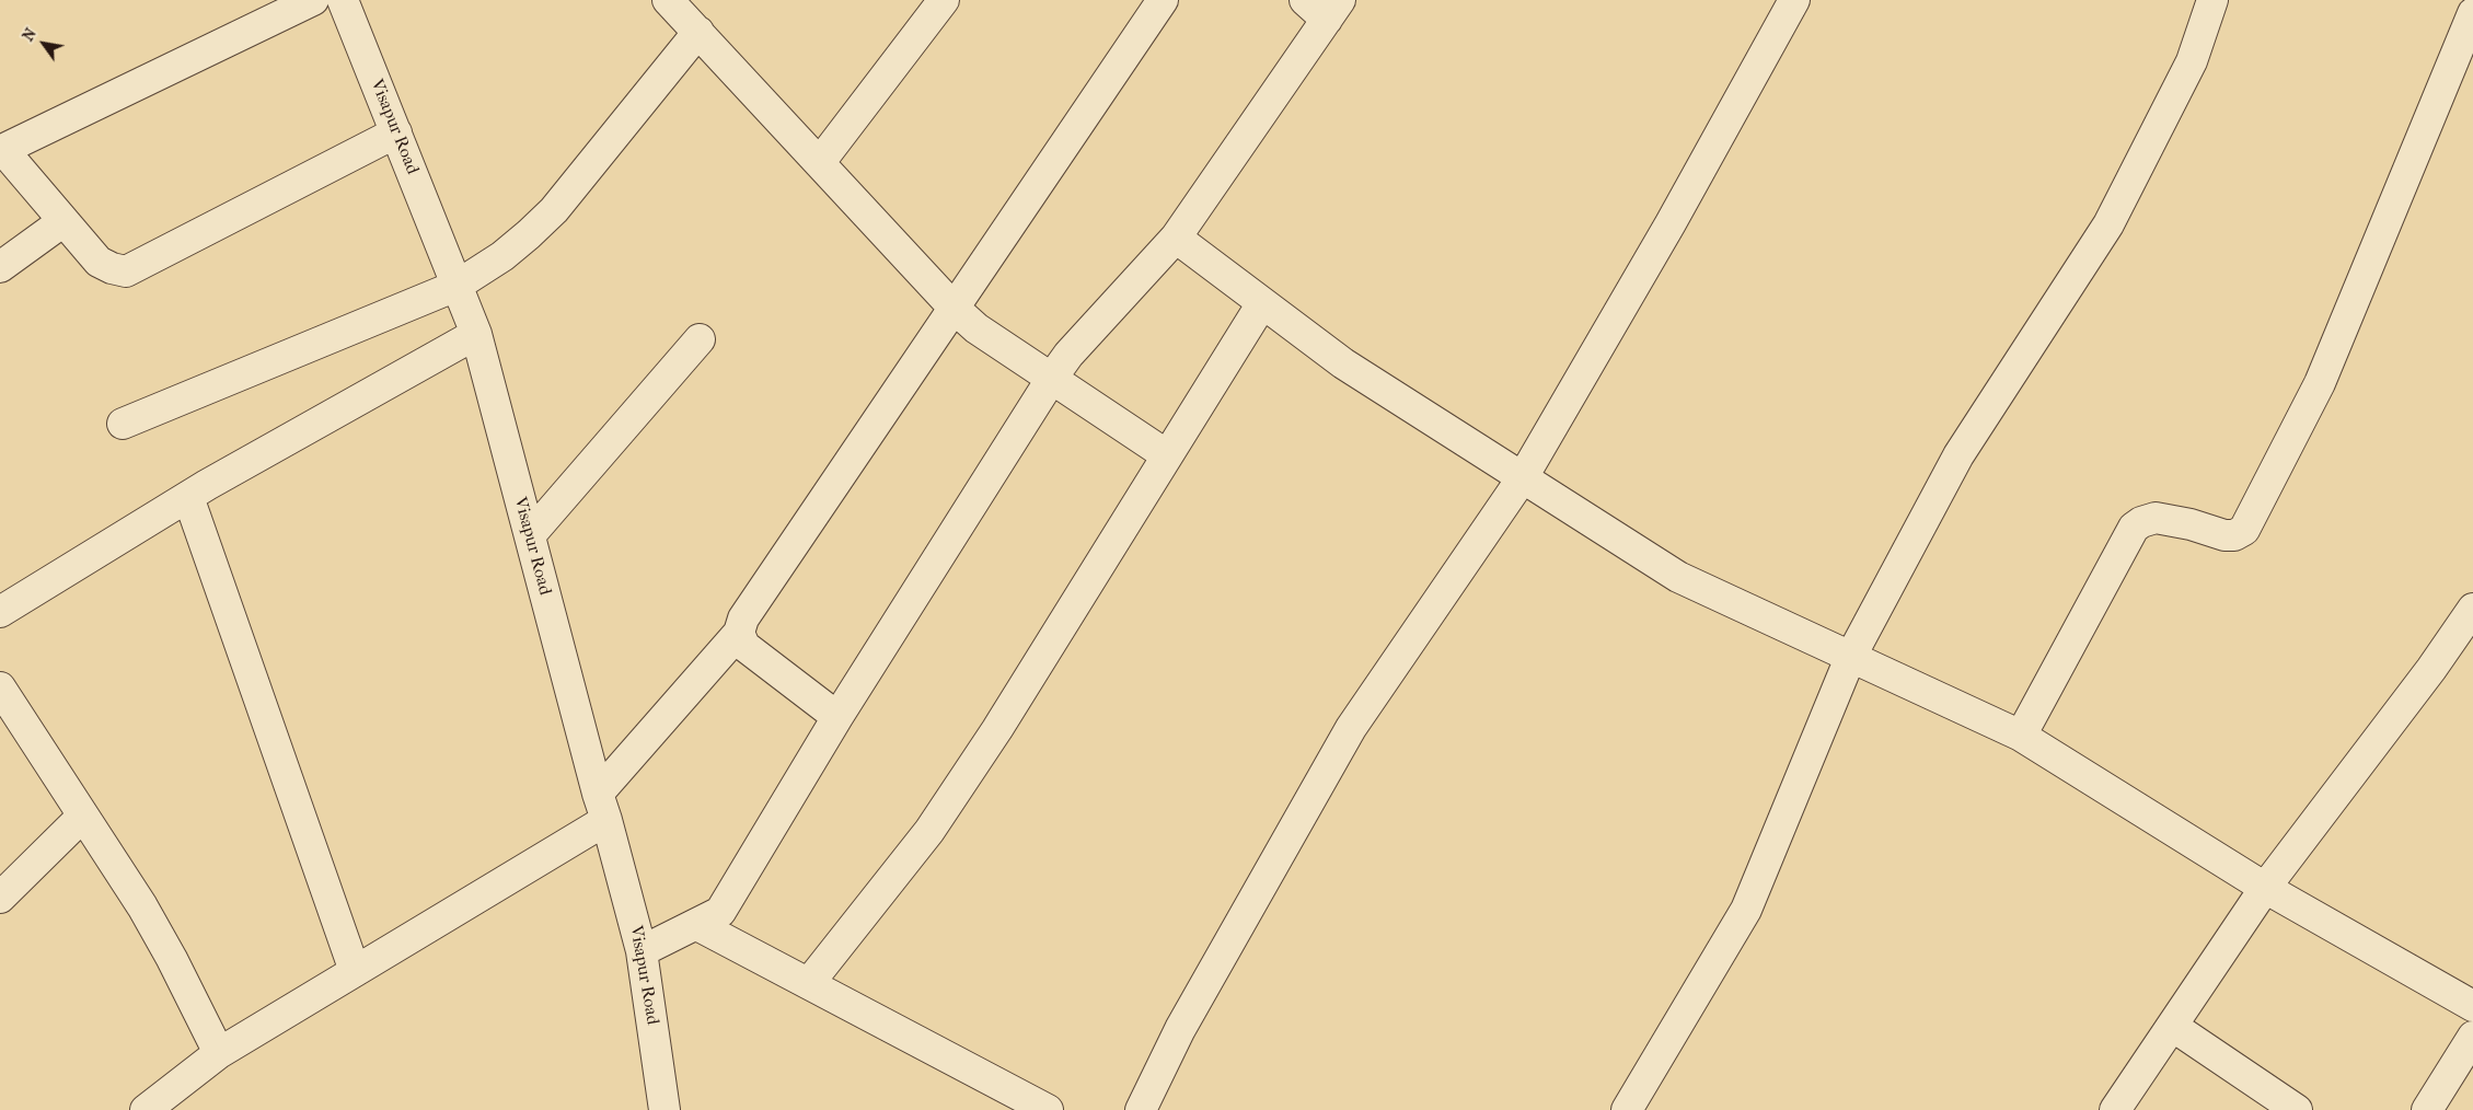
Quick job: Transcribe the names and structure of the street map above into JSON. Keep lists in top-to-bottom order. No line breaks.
{"streets":{"street":["Visapur Road"]},"north":"top left"}
